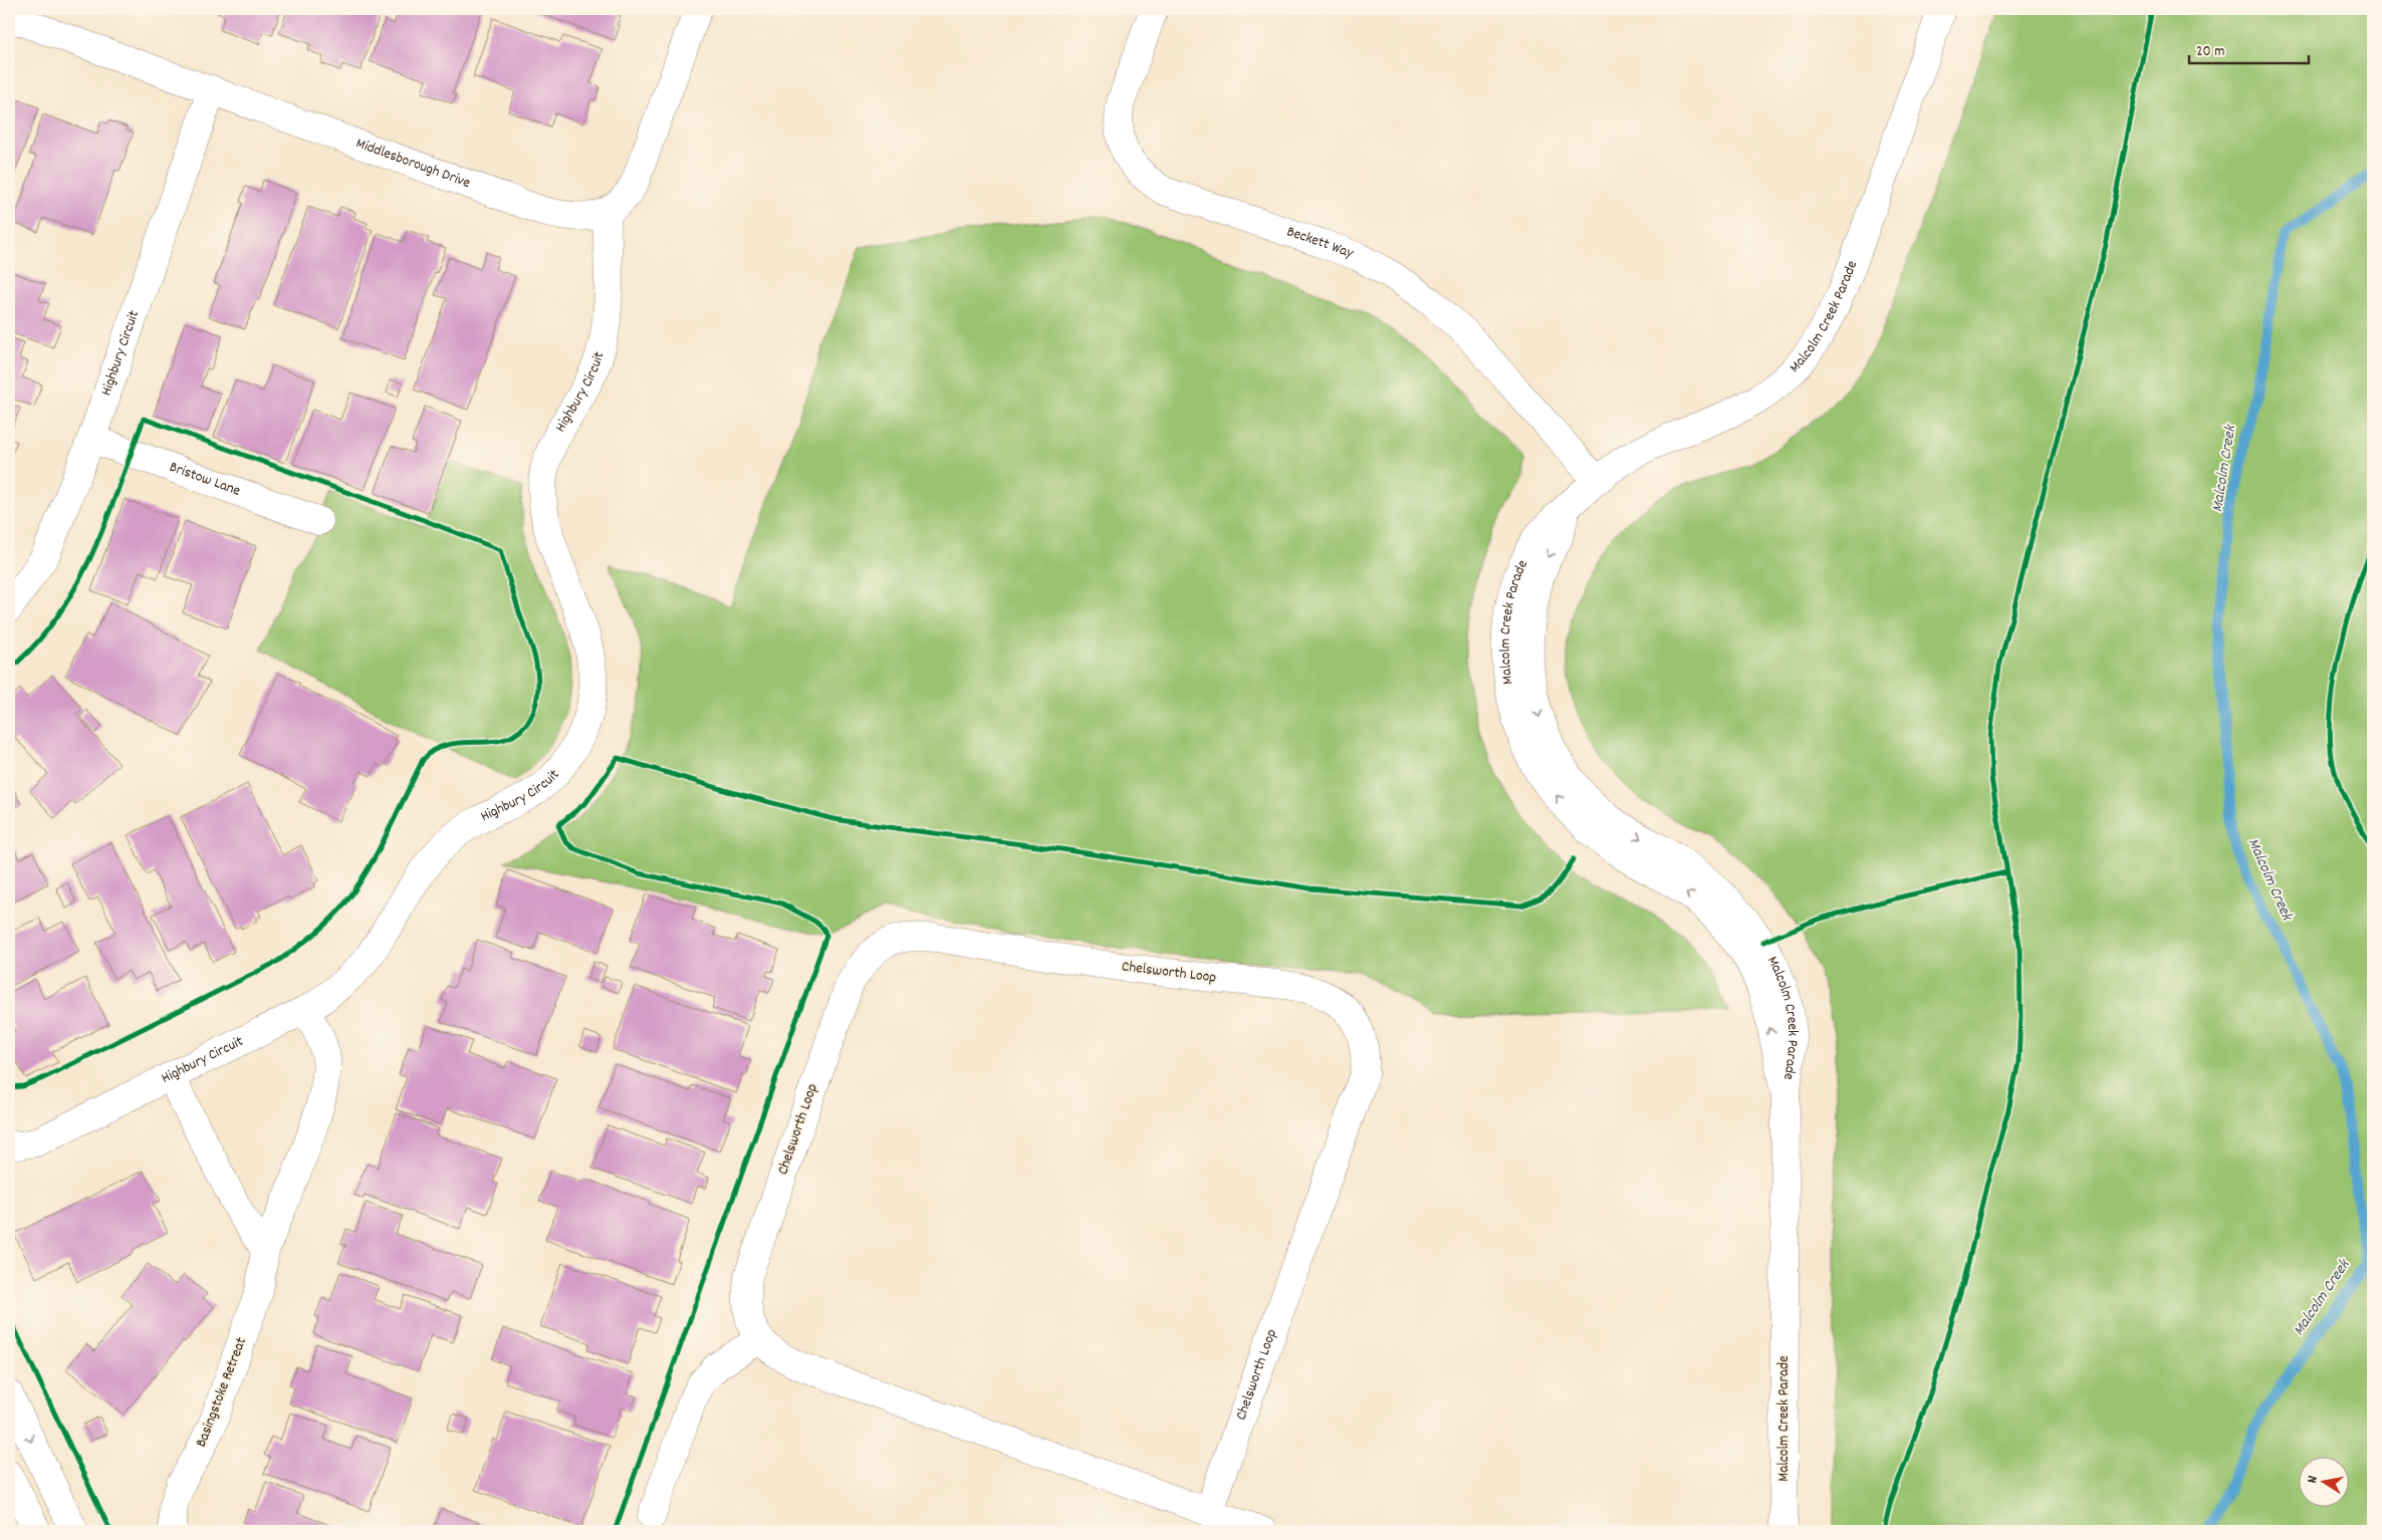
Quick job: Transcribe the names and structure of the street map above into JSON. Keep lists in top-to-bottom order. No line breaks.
{"streets":{"street":["Middlesborough Drive","Beckett Way","Malcolm Creek Parade","Highbury Circuit","Bristow Lane","Chelsworth Loop","Basingstoke Retreat"]},"crossings":[["Middlesborough Drive","Highbury Circuit"],["Beckett Way","Malcolm Creek Parade"],["Highbury Circuit","Bristow Lane"],["Highbury Circuit","Basingstoke Retreat"]],"water":["Malcolm Creek"],"scale_bar":"20 m","north":"left"}
